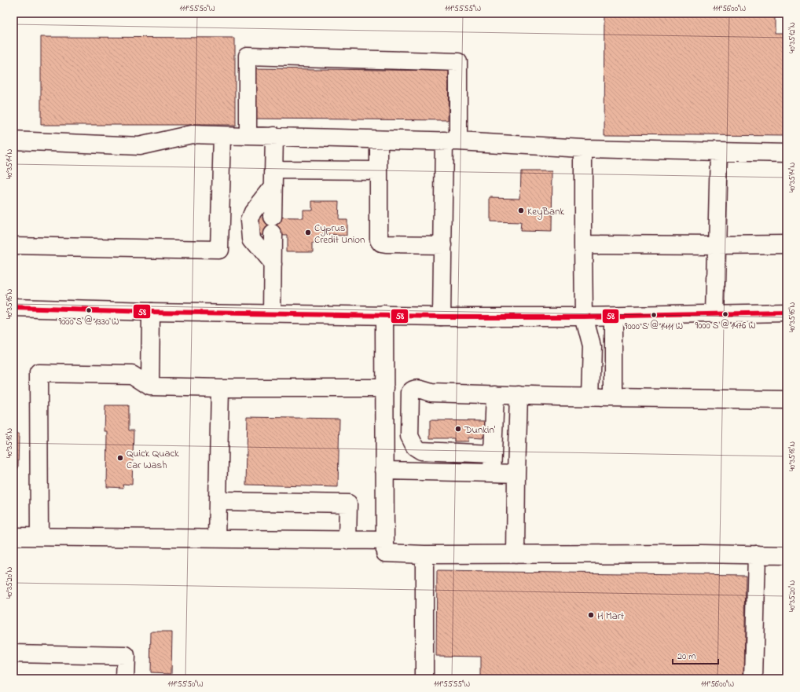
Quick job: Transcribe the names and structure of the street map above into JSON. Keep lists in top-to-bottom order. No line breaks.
{"places":["KeyBank","Cyprus Credit Union","9000 S @ 1330 W","9000 S @ 1476 W","9000 S @ 1411 W","Dunkin'","Quick Quack Car Wash","H Mart"],"lines":["transit line 58"],"scale_bar":"20 m","coordinates":["111°55'50\"W","111°55'55\"W","111°56'00\"W","40°35'12\"N","40°35'14\"N","40°35'16\"N","40°35'18\"N","40°35'20\"N"]}
